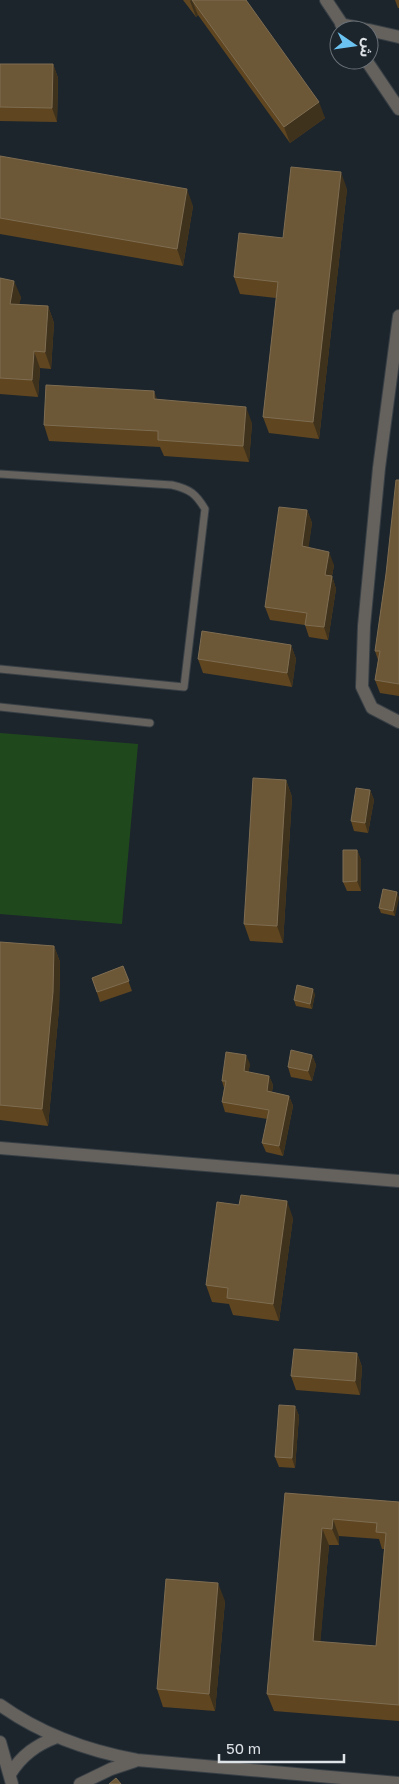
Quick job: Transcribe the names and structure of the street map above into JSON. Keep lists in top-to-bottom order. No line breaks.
{"scale_bar":"50 m","north":"right"}
